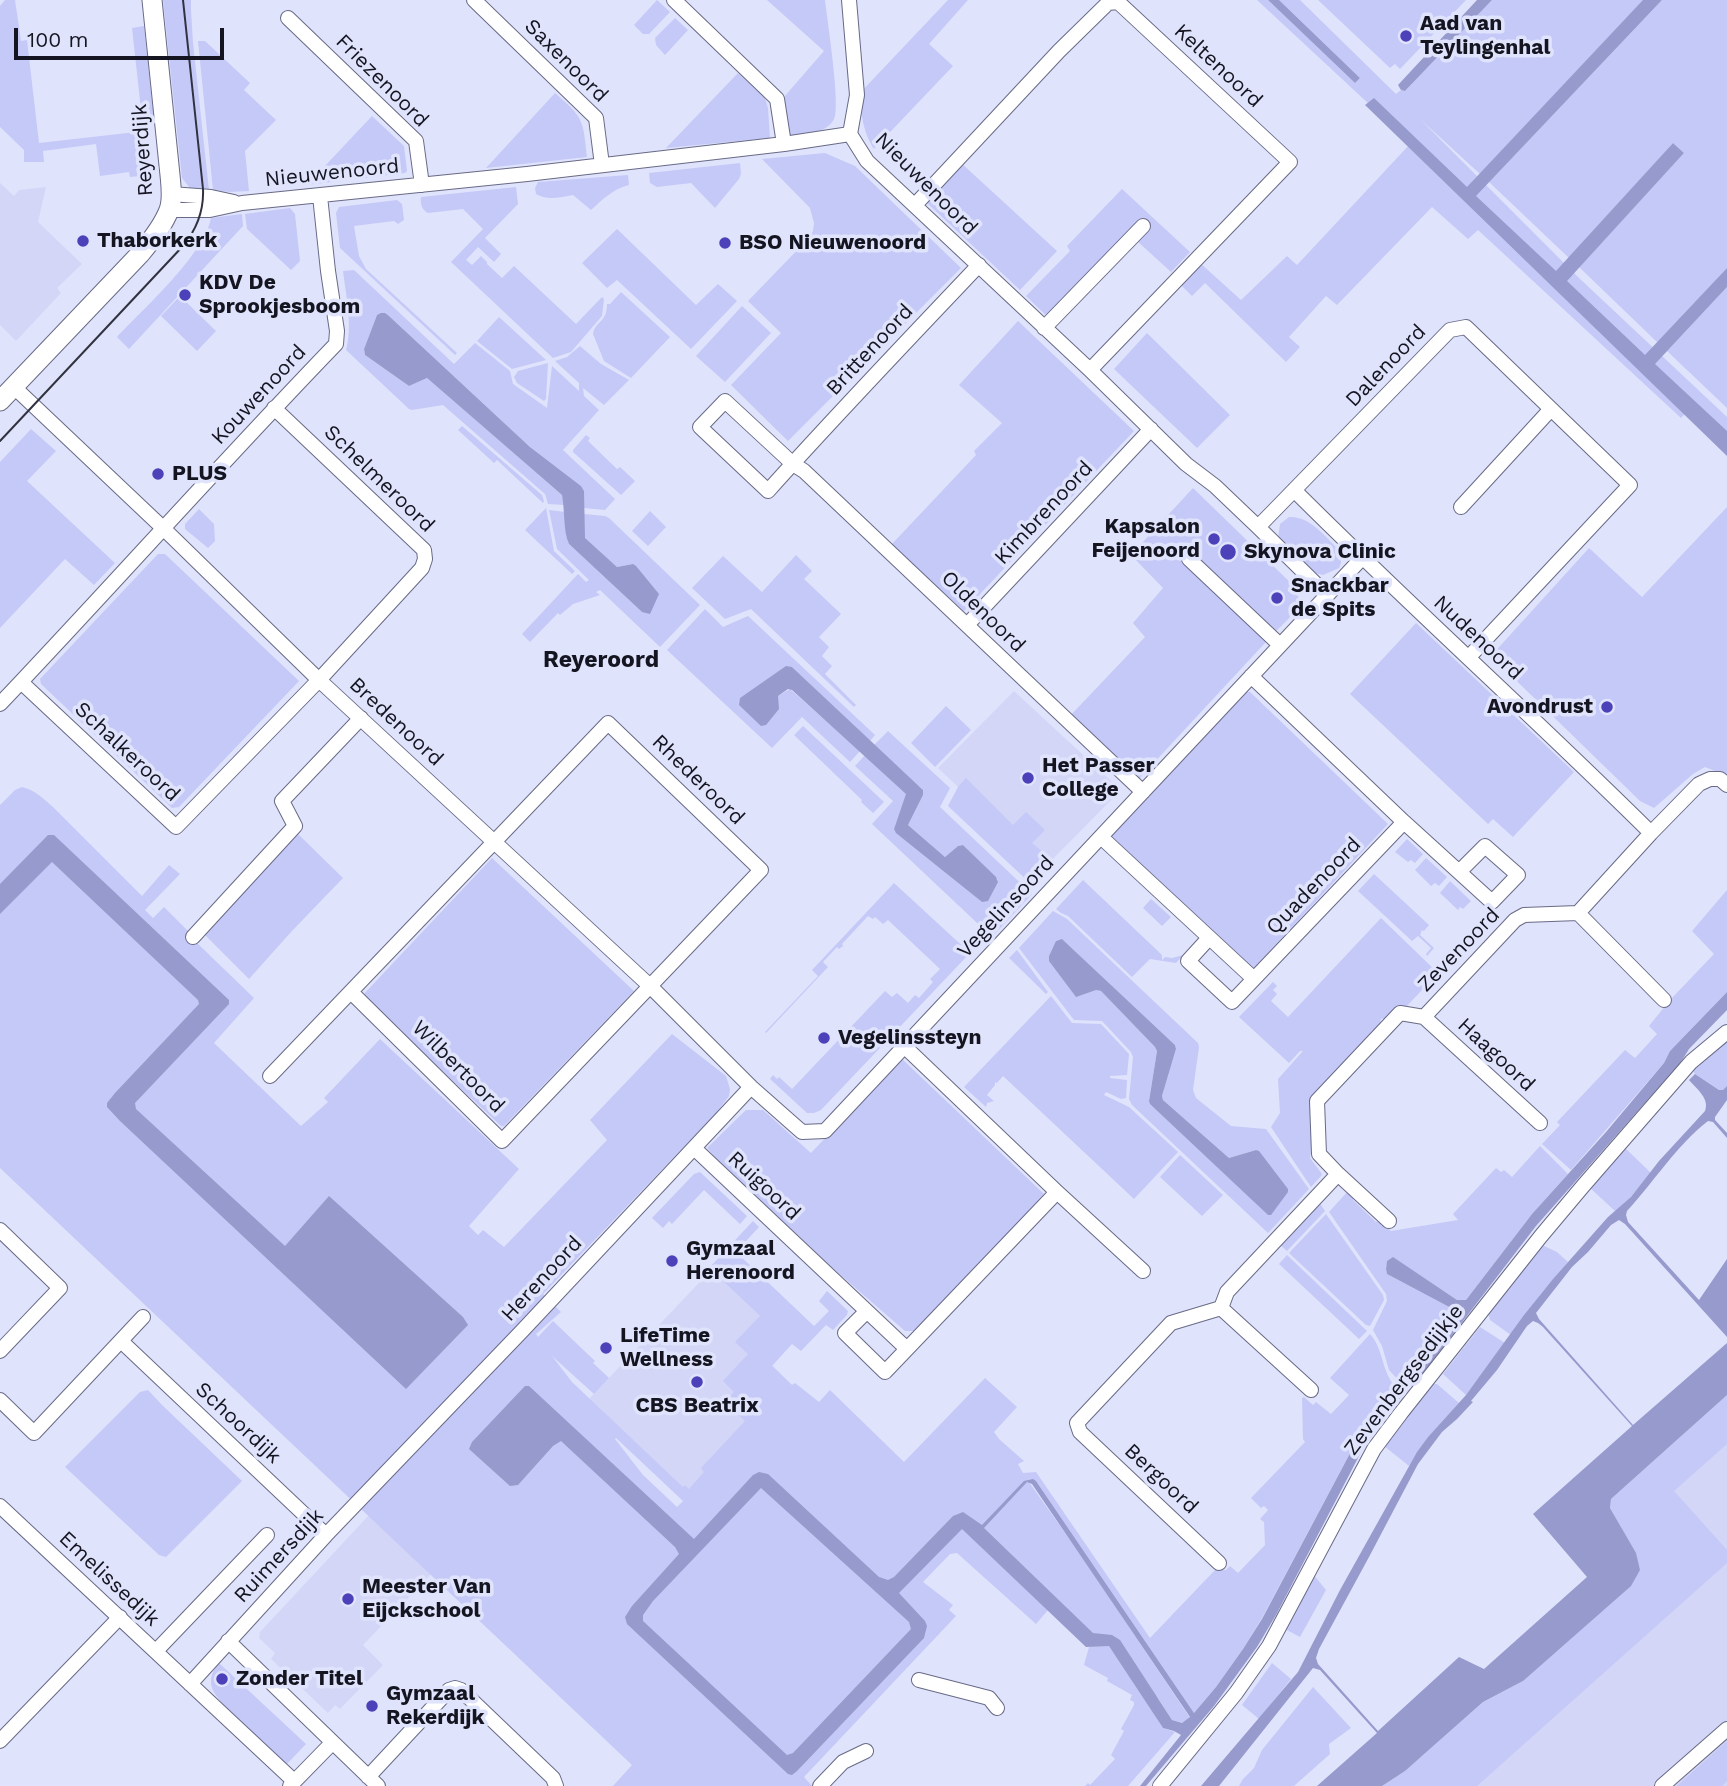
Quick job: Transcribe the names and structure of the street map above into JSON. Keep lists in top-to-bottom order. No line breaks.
{"streets":{"street":["Saxenoord","Keltenoord","Friezenoord","Reyerdijk","Nieuwenoord","Brittenoord","Dalenoord","Kouwenoord","Schelmeroord","Kimbrenoord","Oldenoord","Nudenoord","Bredenoord","Schalkeroord","Rhederoord","Quadenoord","Vegelinsoord","Zevenoord","Haagoord","Wilbertoord","Ruigoord","Herenoord","Zevenbergsedijkje","Schoordijk","Bergoord","Ruimersdijk","Emelissedijk"]},"crossings":[["Saxenoord","Nieuwenoord"],["Keltenoord","Nieuwenoord"],["Friezenoord","Nieuwenoord"],["Reyerdijk","Nieuwenoord"],["Reyerdijk","Bredenoord"],["Nieuwenoord","Brittenoord"],["Nieuwenoord","Dalenoord"],["Nieuwenoord","Kouwenoord"],["Nieuwenoord","Kimbrenoord"],["Nieuwenoord","Vegelinsoord"],["Brittenoord","Oldenoord"],["Dalenoord","Nudenoord"],["Kouwenoord","Schelmeroord"],["Kouwenoord","Bredenoord"],["Schelmeroord","Bredenoord"],["Schelmeroord","Schalkeroord"],["Kimbrenoord","Oldenoord"],["Oldenoord","Vegelinsoord"],["Nudenoord","Vegelinsoord"],["Bredenoord","Schalkeroord"],["Bredenoord","Rhederoord"],["Bredenoord","Vegelinsoord"],["Bredenoord","Wilbertoord"],["Bredenoord","Herenoord"],["Rhederoord","Wilbertoord"],["Vegelinsoord","Herenoord"],["Zevenoord","Haagoord"],["Ruigoord","Herenoord"],["Herenoord","Ruimersdijk"],["Schoordijk","Ruimersdijk"],["Ruimersdijk","Emelissedijk"]],"districts":["Reyeroord"],"places":["Aad van Teylingenhal","Thaborkerk","BSO Nieuwenoord","KDV De Sprookjesboom","PLUS","Kapsalon Feijenoord","Skynova Clinic","Snackbar de Spits","Avondrust","Het Passer College","Vegelinssteyn","Gymzaal Herenoord","LifeTime Wellness","CBS Beatrix","Meester Van Eijckschool","Zonder Titel","Gymzaal Rekerdijk"],"scale_bar":"100 m"}
